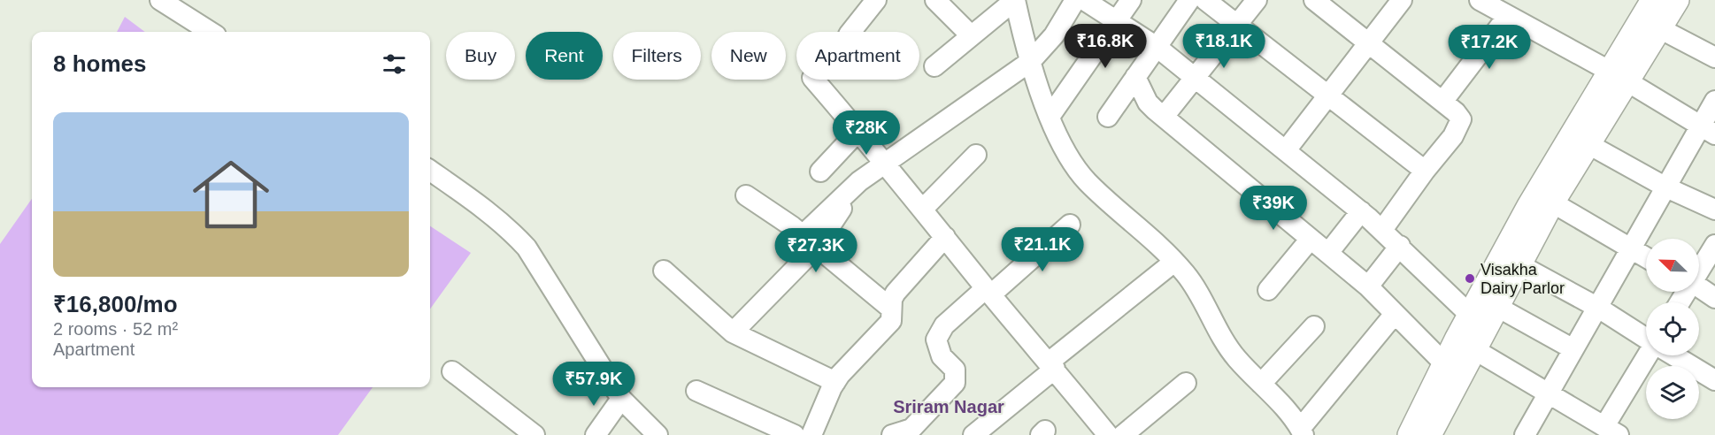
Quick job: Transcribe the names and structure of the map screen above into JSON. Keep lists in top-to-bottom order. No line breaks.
{"districts":["Sriram Nagar"],"places":["Visakha Dairy Parlor"],"north":"top left","page":{"price":["₹16.8K","₹18.1K","₹17.2K","₹28K","₹39K","₹21.1K","₹27.3K","₹57.9K"],"chip":["Buy","Rent","Filters","New","Apartment"],"heading":"8 homes","list":[{"name":"₹16,800/mo","note":"2 rooms · 52 m² · Apartment"}]}}
